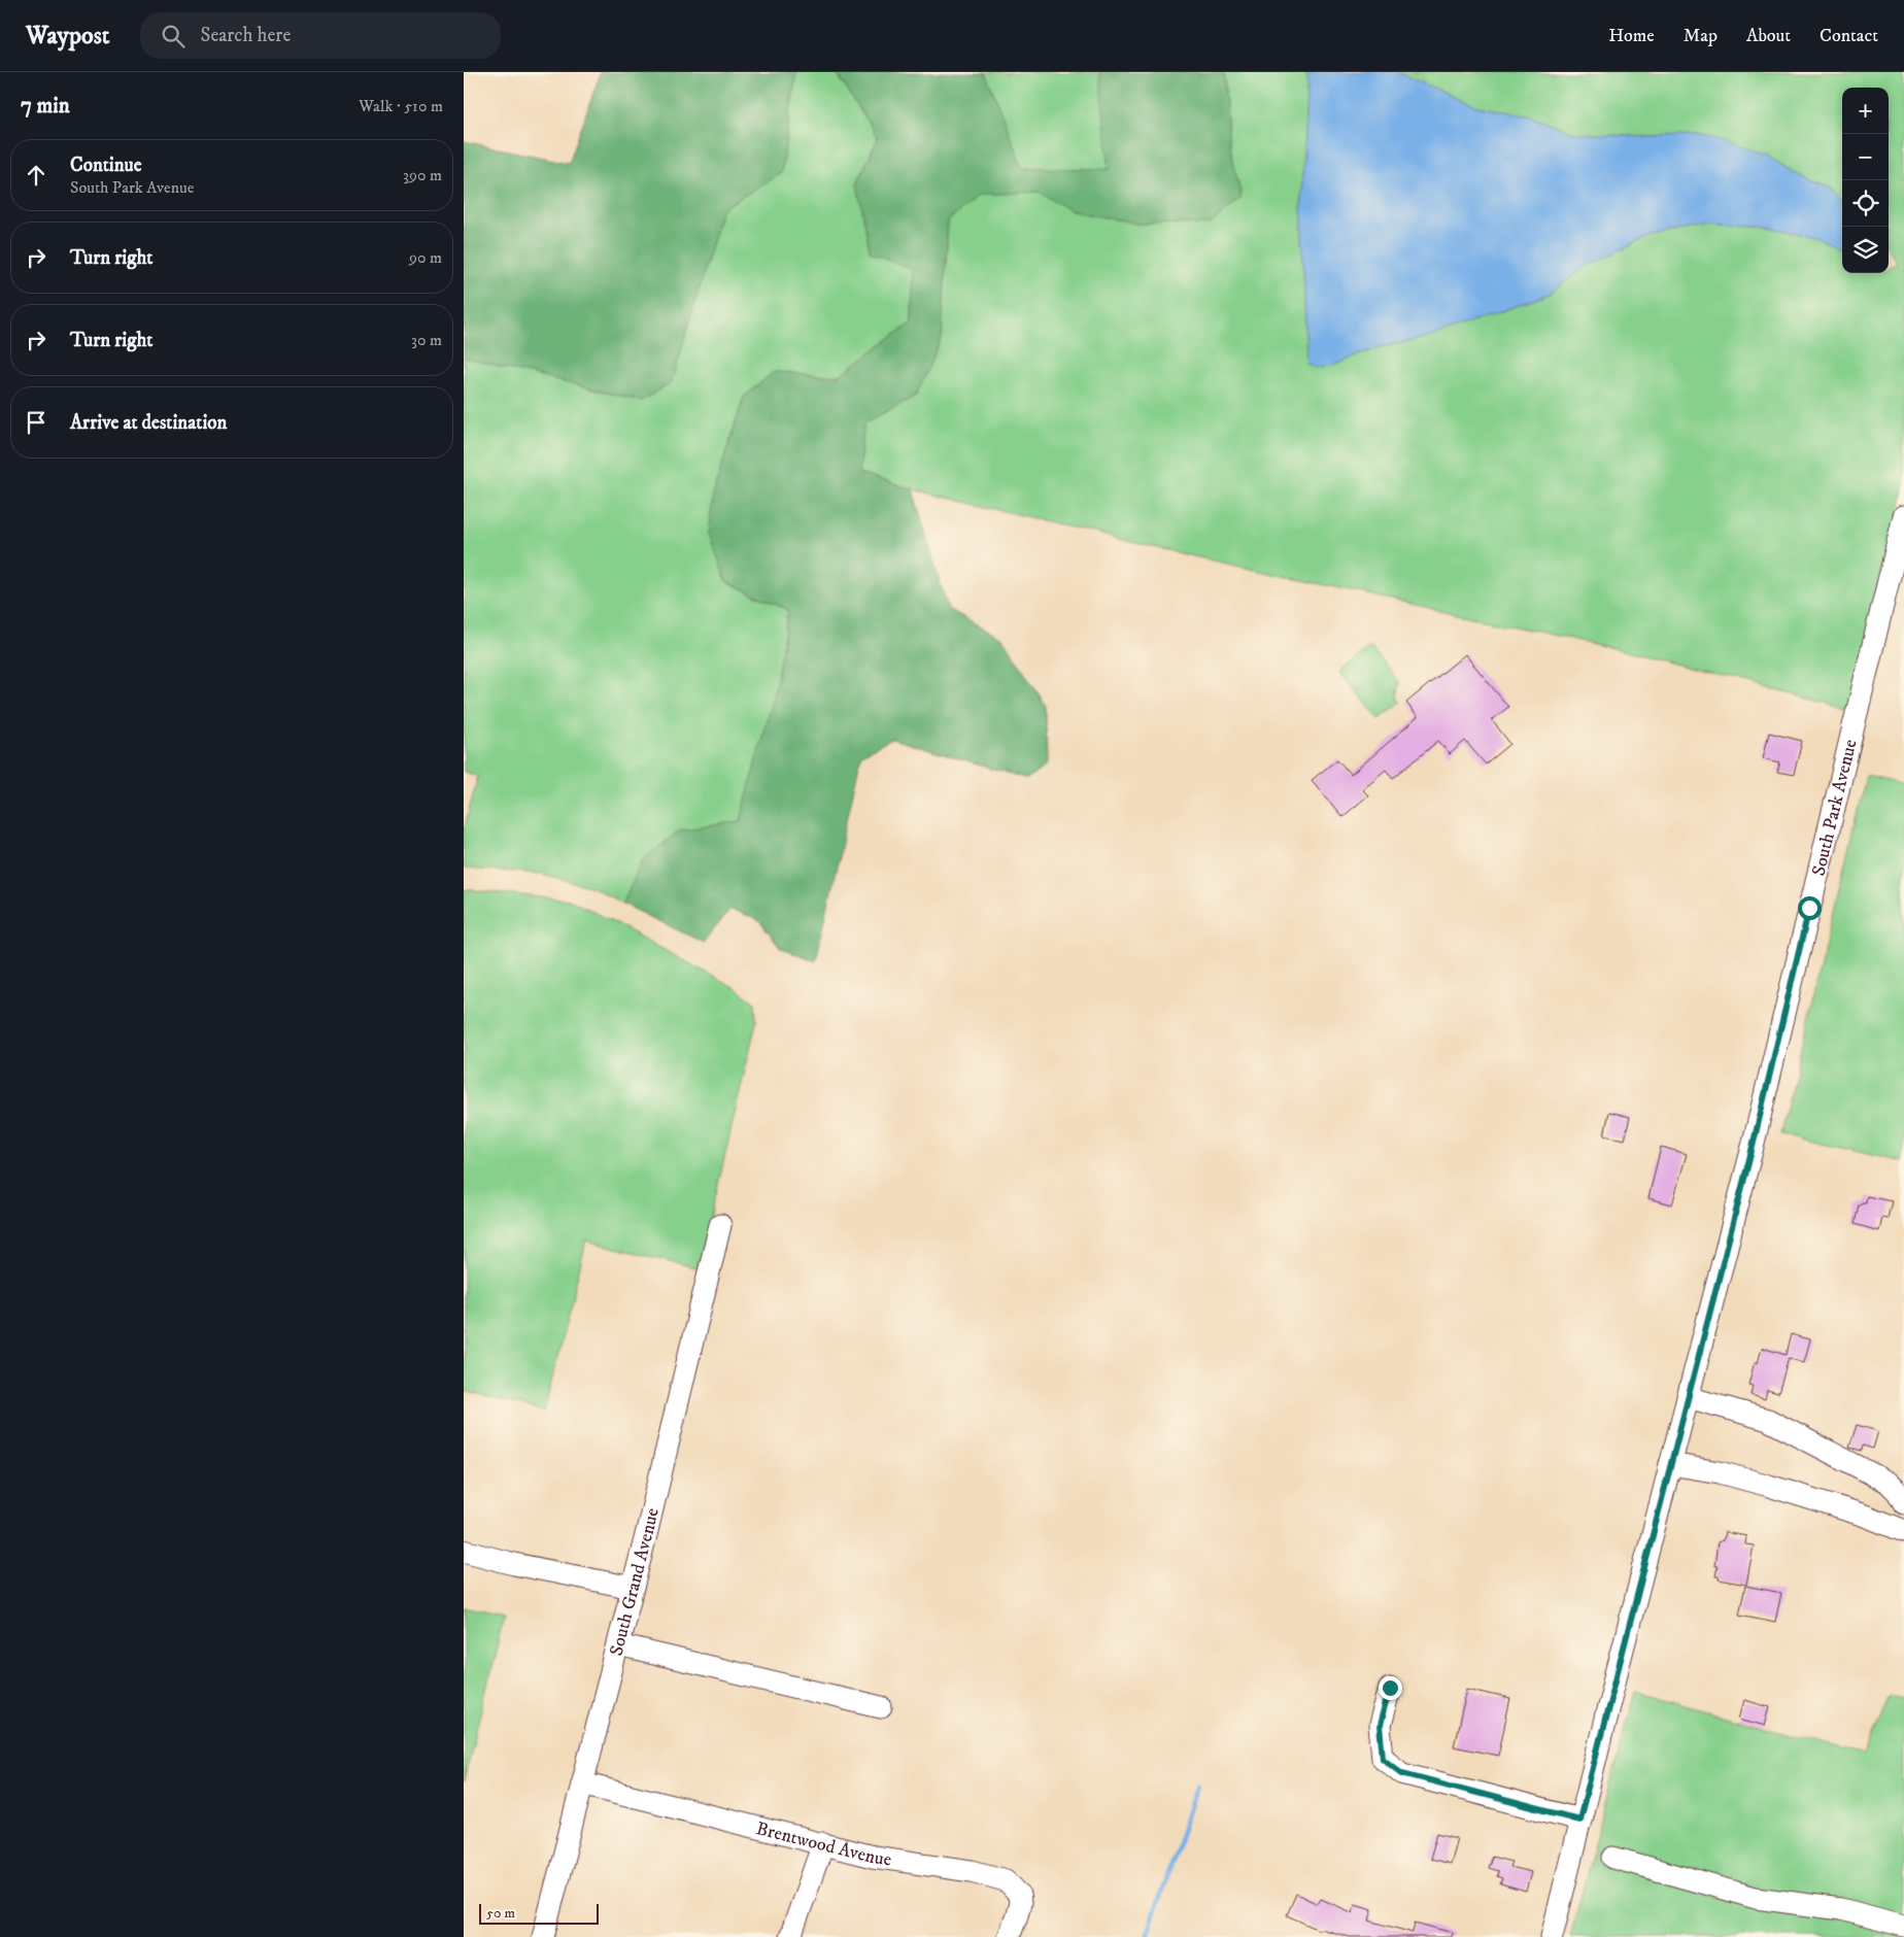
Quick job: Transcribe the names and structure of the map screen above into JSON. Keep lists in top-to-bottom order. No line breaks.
{"streets":{"street":["South Park Avenue","South Grand Avenue","Brentwood Avenue"]},"crossings":[["South Grand Avenue","Brentwood Avenue"]],"scale_bar":"50 m","page":{"header":"Waypost","search":"Search here","nav":["Home","Map","About","Contact"],"heading":["7 min","Walk · 510 m"],"map_buttons":["+","−"],"list":[["Continue","South Park Avenue","390 m"],["Turn right","90 m"],["Turn right","30 m"],"Arrive at destination"],"scale":"50 m"}}
